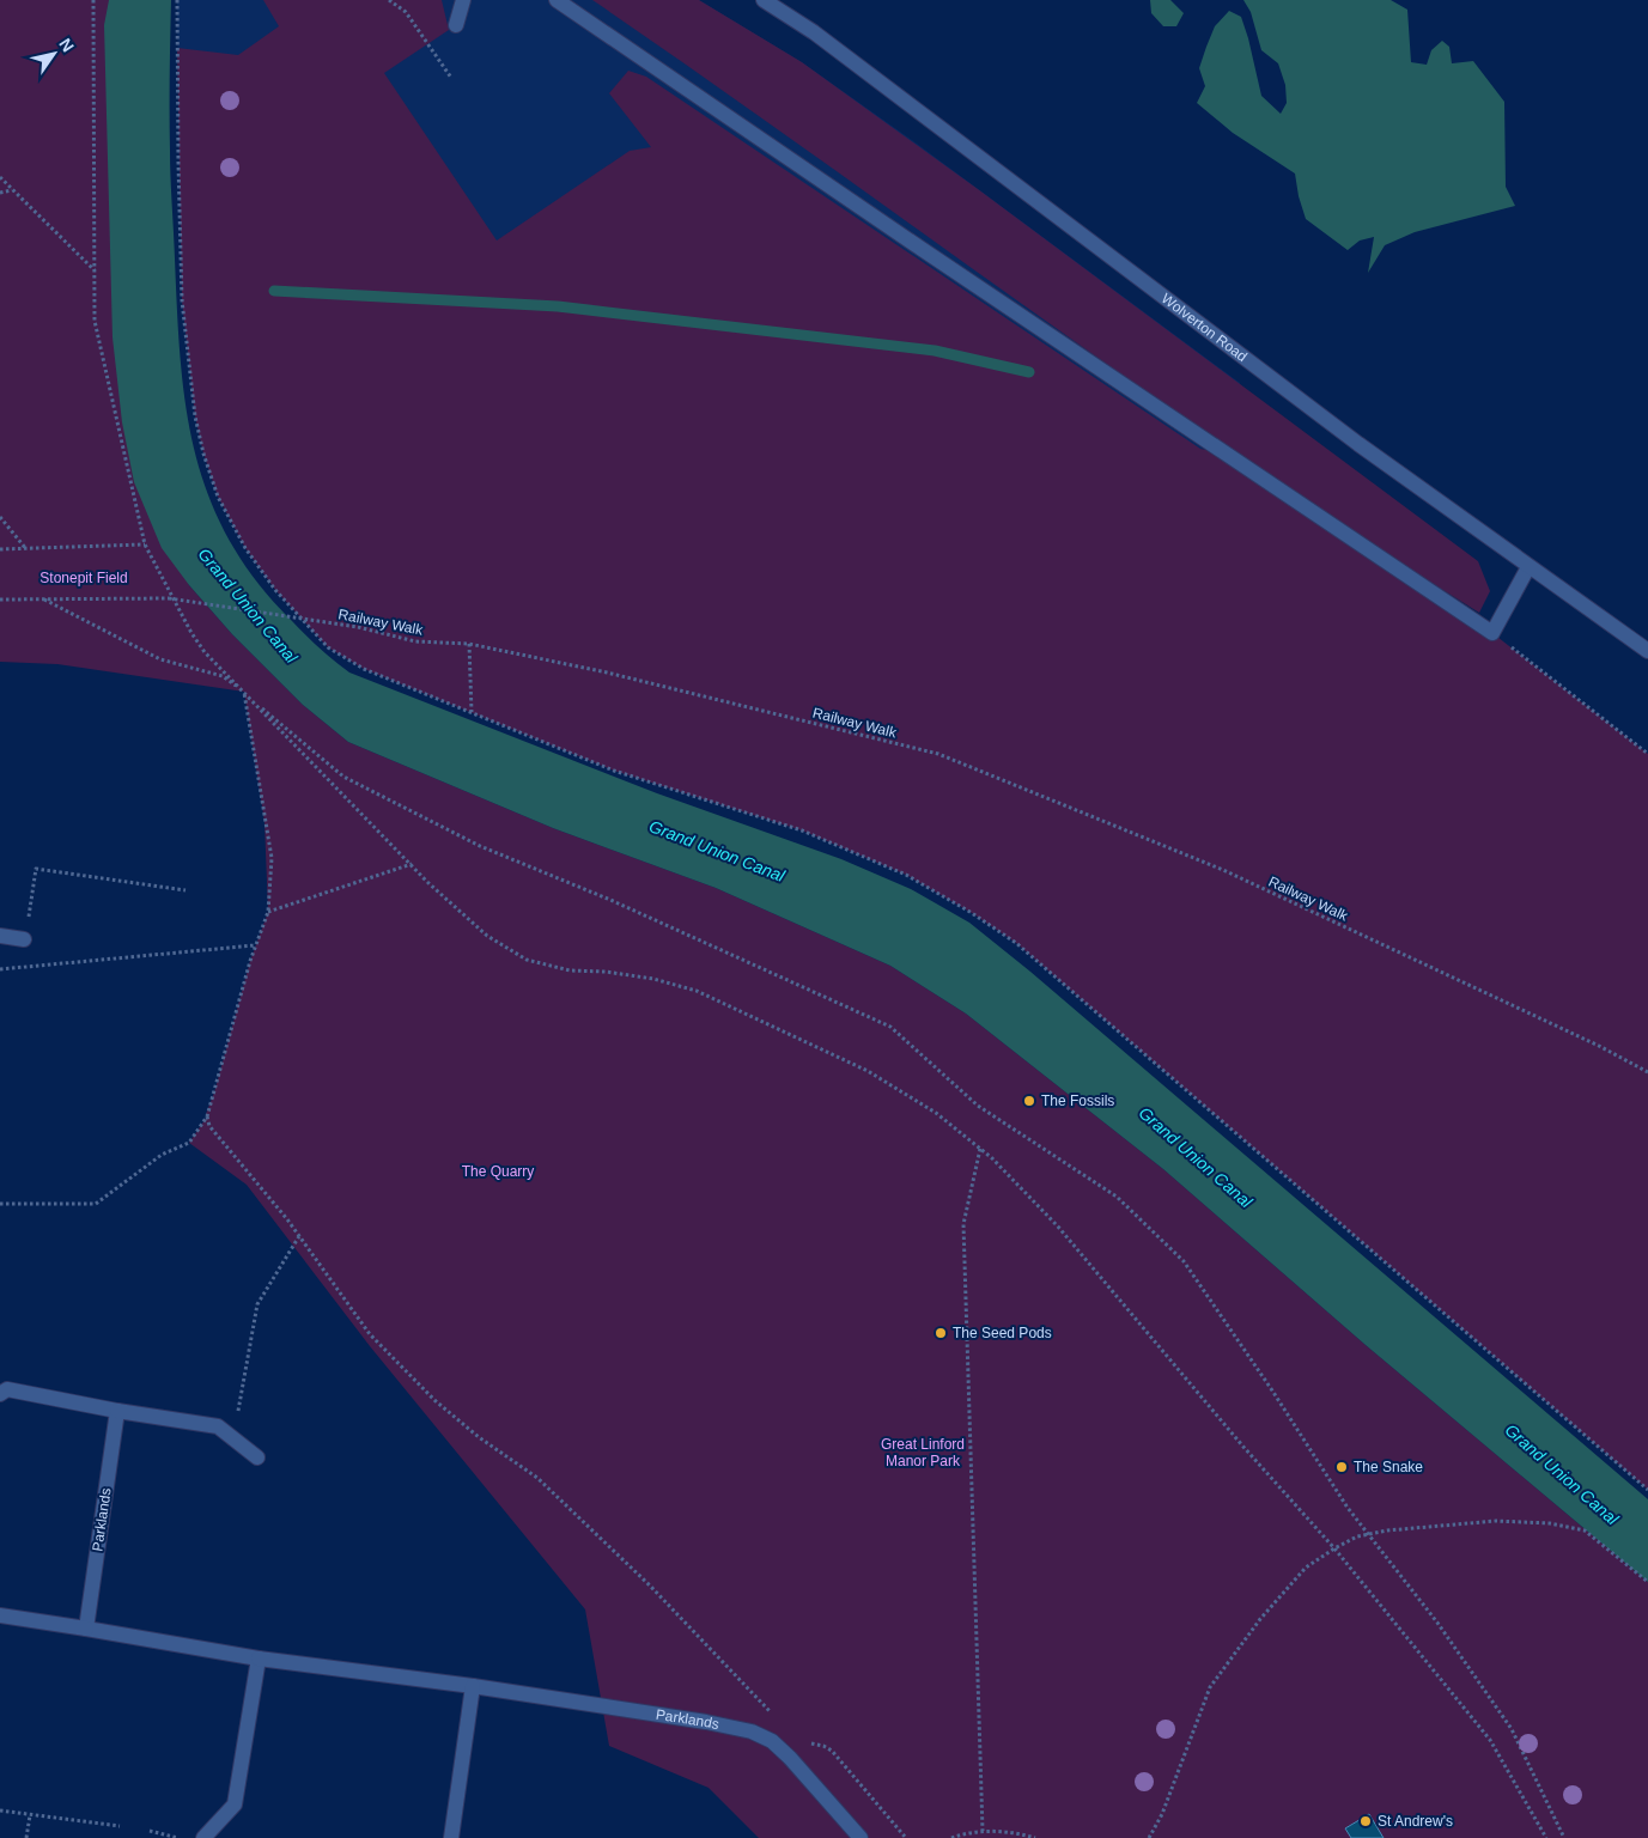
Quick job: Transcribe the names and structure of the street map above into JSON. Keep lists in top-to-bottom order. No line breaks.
{"streets":{"street":["Wolverton Road","Parklands"],"path":["Railway Walk"]},"water":["Grand Union Canal"],"parks":["Stonepit Field","The Quarry","Great Linford Manor Park"],"places":["The Fossils","The Seed Pods","The Snake","St Andrew's"],"north":"top right"}
